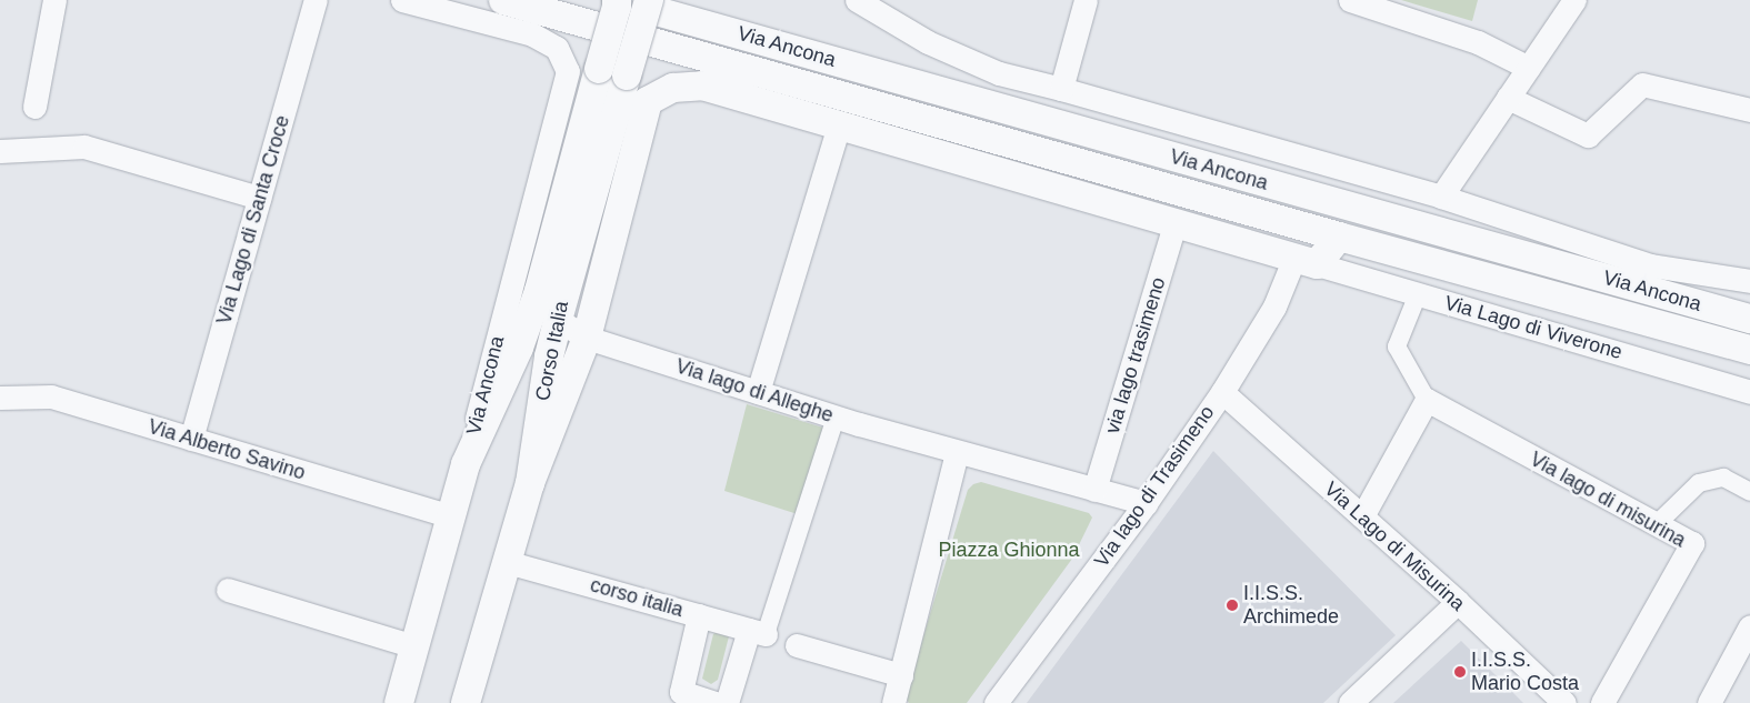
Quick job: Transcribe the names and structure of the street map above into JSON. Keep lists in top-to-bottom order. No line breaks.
{"streets":{"street":["Via Ancona","Via Lago di Santa Croce","Via Lago di Viverone","Corso Italia","via lago trasimeno","Via lago di Alleghe","Via Alberto Savino","Via lago di Trasimeno","Via lago di misurina","Via Lago di Misurina","corso italia"]},"crossings":[["Via Ancona","Corso Italia"],["Via Lago di Santa Croce","Via Alberto Savino"],["Via Lago di Viverone","Via lago di Trasimeno"],["Corso Italia","Via lago di Alleghe"],["Corso Italia","Via Alberto Savino"],["Corso Italia","corso italia"],["via lago trasimeno","Via lago di Alleghe"],["Via lago di Trasimeno","Via Lago di Misurina"]],"parks":["Piazza Ghionna"],"places":["I.I.S.S. Archimede","I.I.S.S. Mario Costa"]}
